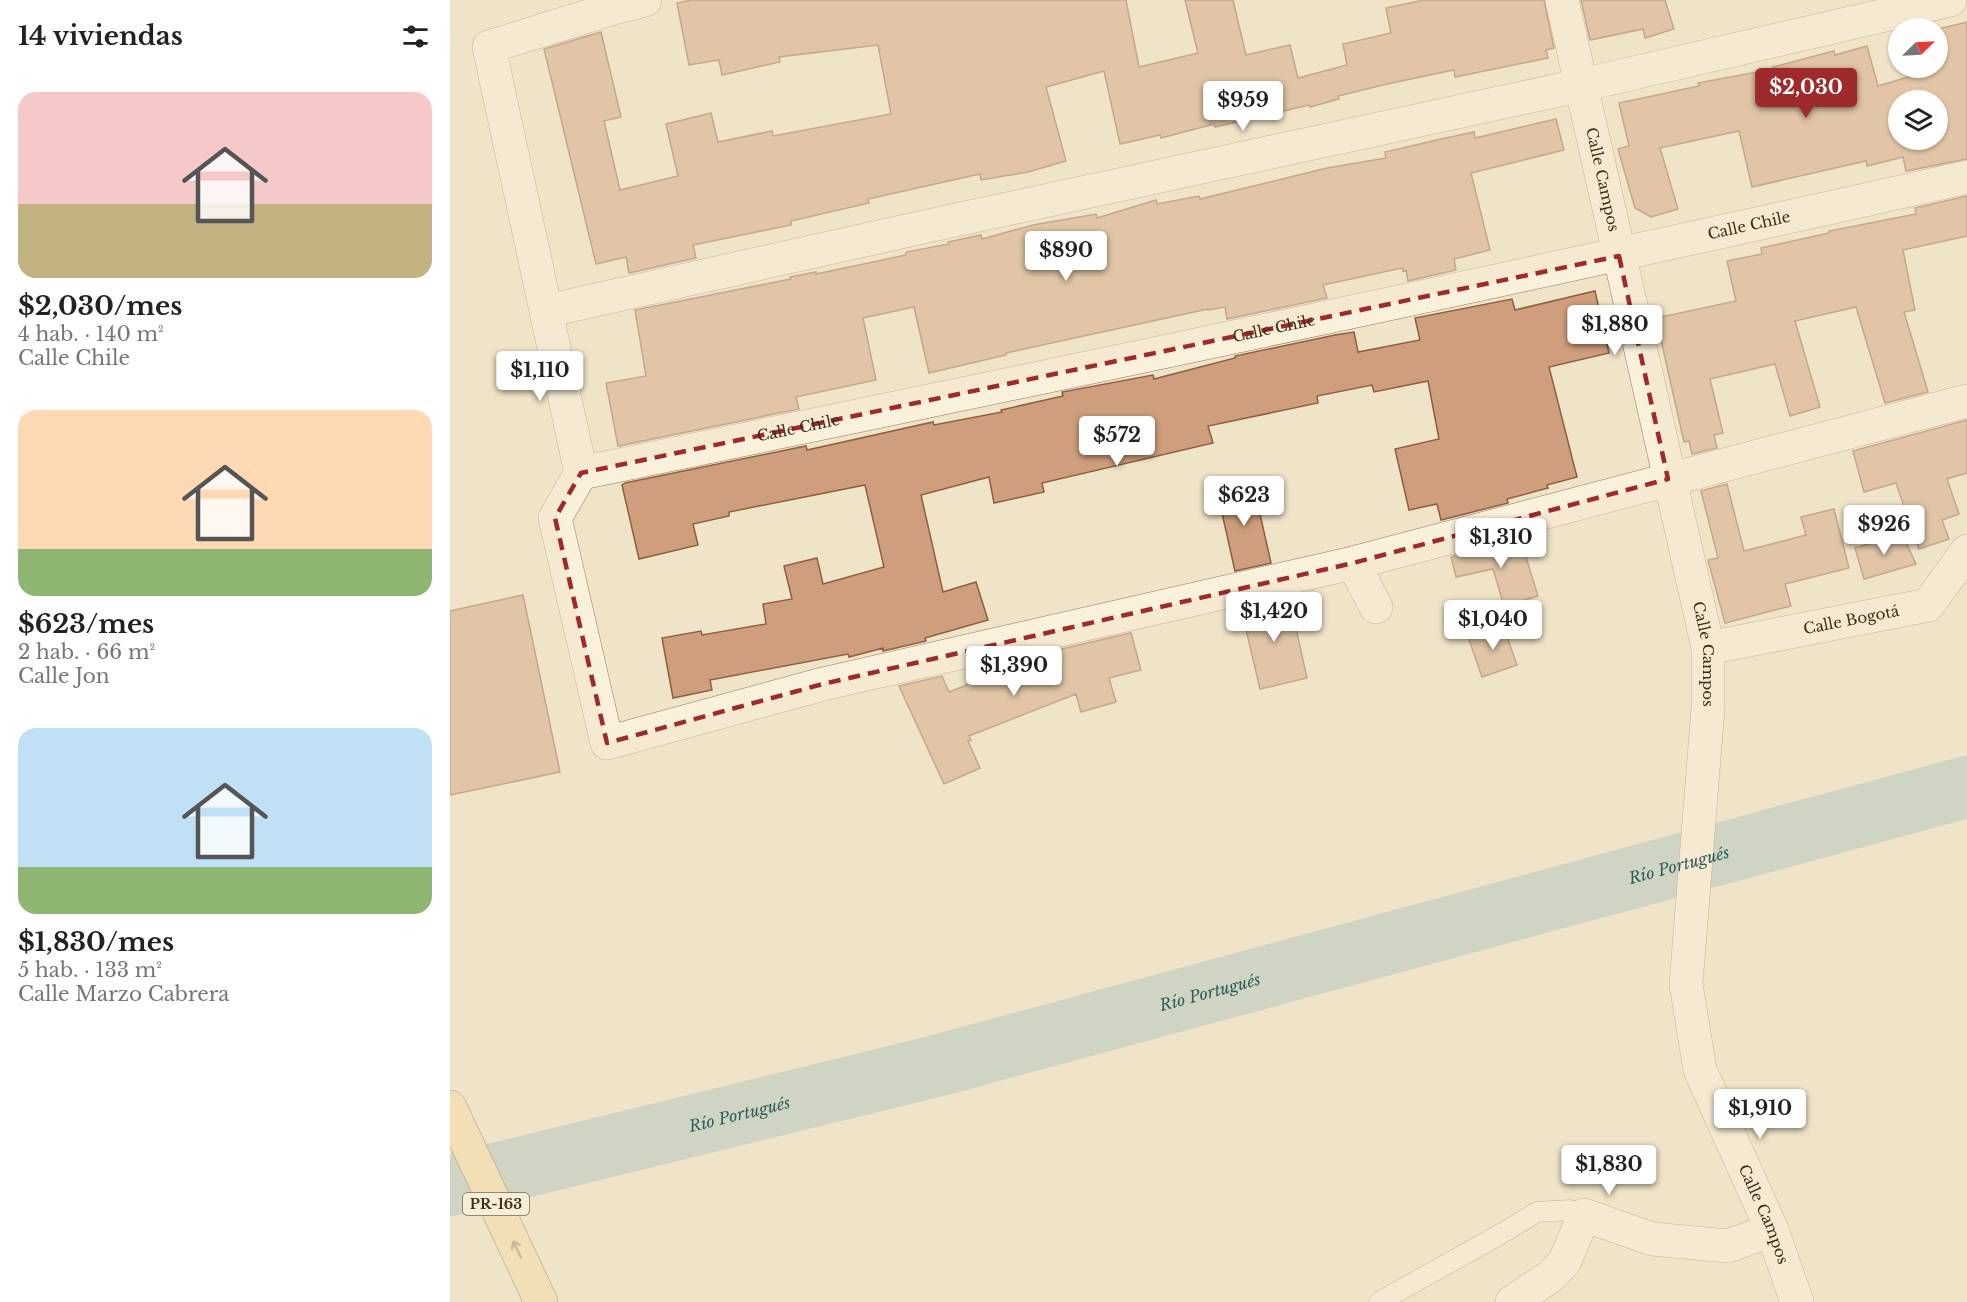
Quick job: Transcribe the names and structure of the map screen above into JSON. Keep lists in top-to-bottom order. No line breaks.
{"streets":{"main road":["PR-163"],"street":["Calle Campos","Calle Chile","Calle Bogotá"]},"crossings":[["Calle Campos","Calle Chile"],["Calle Campos","Calle Bogotá"]],"water":["Río Portugués"],"north":"top right","page":{"heading":"14 viviendas","price":["$2,030","$959","$890","$1,880","$1,110","$572","$623","$926","$1,310","$1,420","$1,040","$1,390","$1,910","$1,830"],"list":[{"name":"$2,030/mes","note":"4 hab. · 140 m² · Calle Chile"},{"name":"$623/mes","note":"2 hab. · 66 m² · Calle Jon"},{"name":"$1,830/mes","note":"5 hab. · 133 m² · Calle Marzo Cabrera"}]}}
